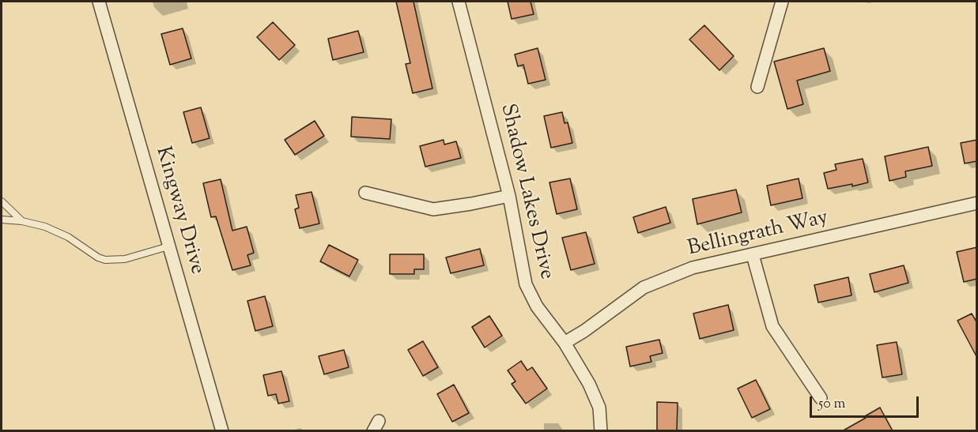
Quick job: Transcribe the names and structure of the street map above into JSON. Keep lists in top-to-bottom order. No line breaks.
{"streets":{"street":["Shadow Lakes Drive","Kingway Drive","Bellingrath Way"]},"crossings":[["Shadow Lakes Drive","Bellingrath Way"]],"scale_bar":"50 m"}
